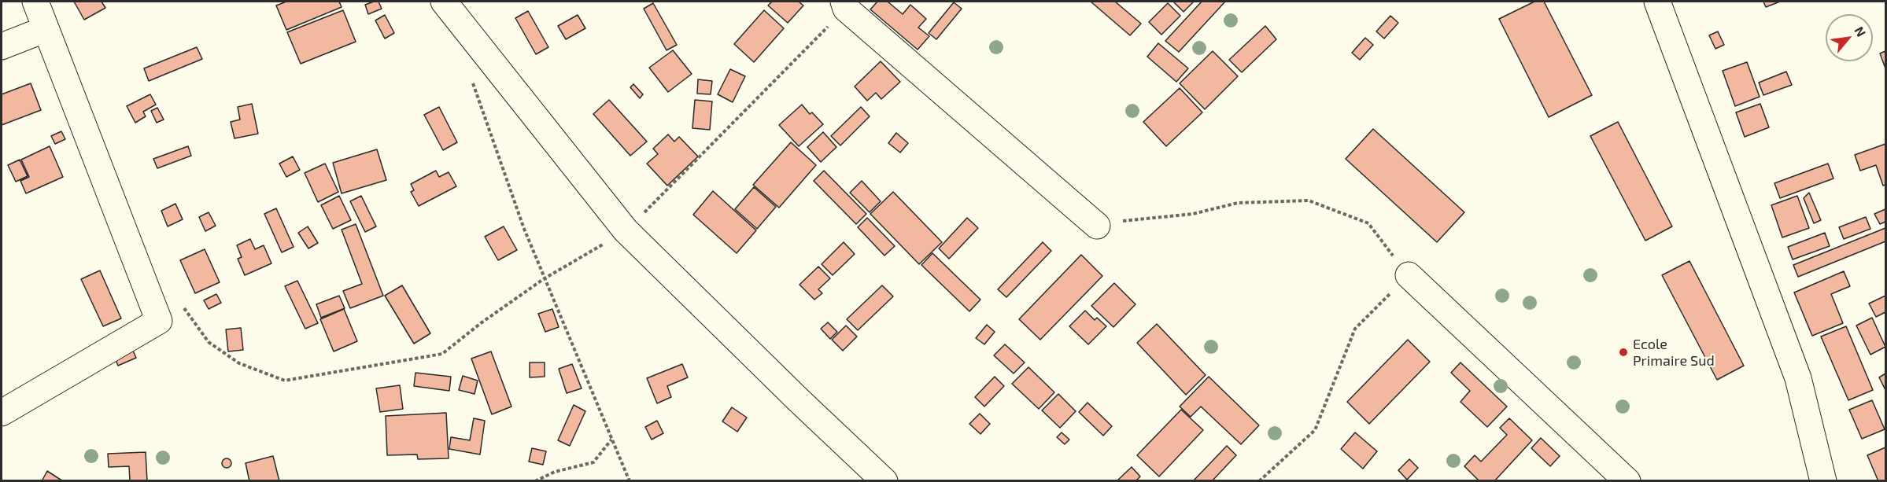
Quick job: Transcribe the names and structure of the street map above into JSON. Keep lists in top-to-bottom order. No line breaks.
{"places":["Ecole Primaire Sud"],"north":"top right"}
